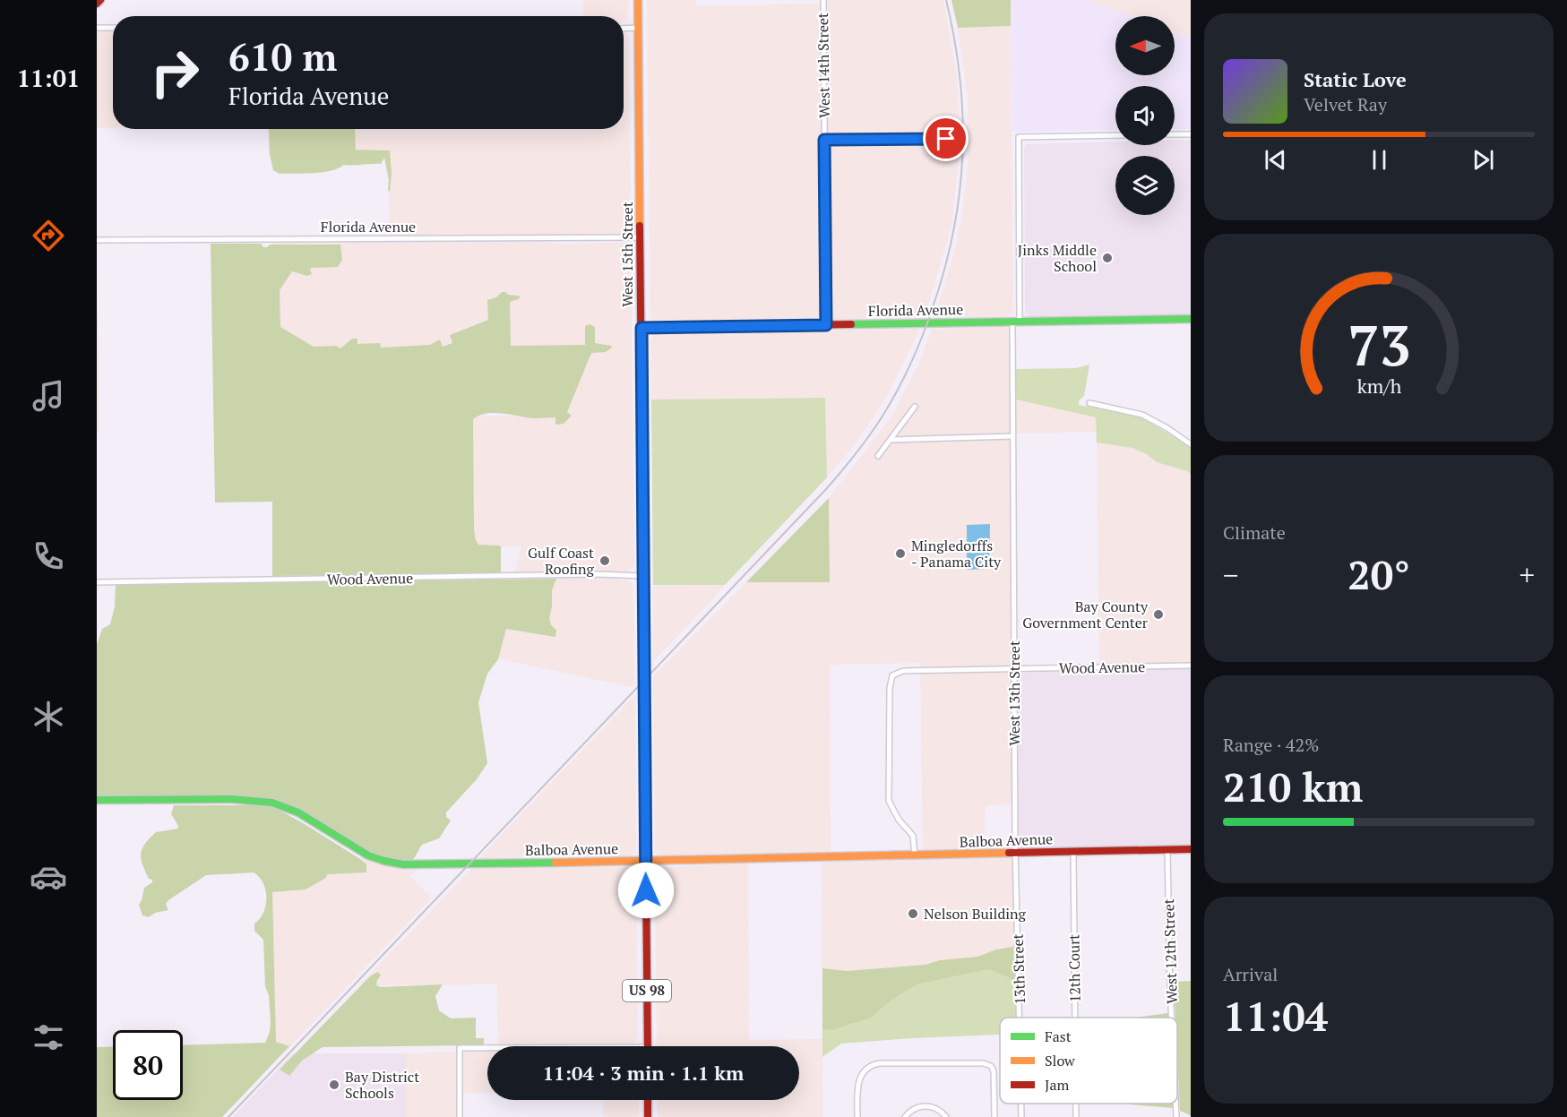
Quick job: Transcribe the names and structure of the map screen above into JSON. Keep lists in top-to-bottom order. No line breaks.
{"streets":{"main road":["Florida Avenue","West 15th Street","Balboa Avenue","US 98"],"street":["West 14th Street","Wood Avenue","West 13th Street","West 12th Street","12th Court","13th Street"]},"crossings":[["West 14th Street","Florida Avenue"],["Florida Avenue","West 15th Street"],["Florida Avenue","West 13th Street"],["West 15th Street","Wood Avenue"],["West 15th Street","Balboa Avenue"],["Wood Avenue","West 13th Street"],["Wood Avenue","Balboa Avenue"],["West 13th Street","Balboa Avenue"],["West 13th Street","13th Street"],["Balboa Avenue","West 12th Street"],["Balboa Avenue","12th Court"],["Balboa Avenue","13th Street"]],"places":["Jinks Middle School","Mingledorffs - Panama City","Gulf Coast Roofing","Bay County Government Center","Nelson Building","Bay District Schools"],"legend":["Fast","Slow","Jam"],"north":"left","page":{"tabs":"11:01","turn":["610 m","Florida Avenue"],"song":["Static Love","Velvet Ray"],"tile":["Climate",["Range · 42%","210 km"],["Arrival","11:04"]],"heat":["−","20°","+"],"limit":"80","trip":"11:04 · 3 min · 1.1 km","gauge":["73","km/h"]}}
